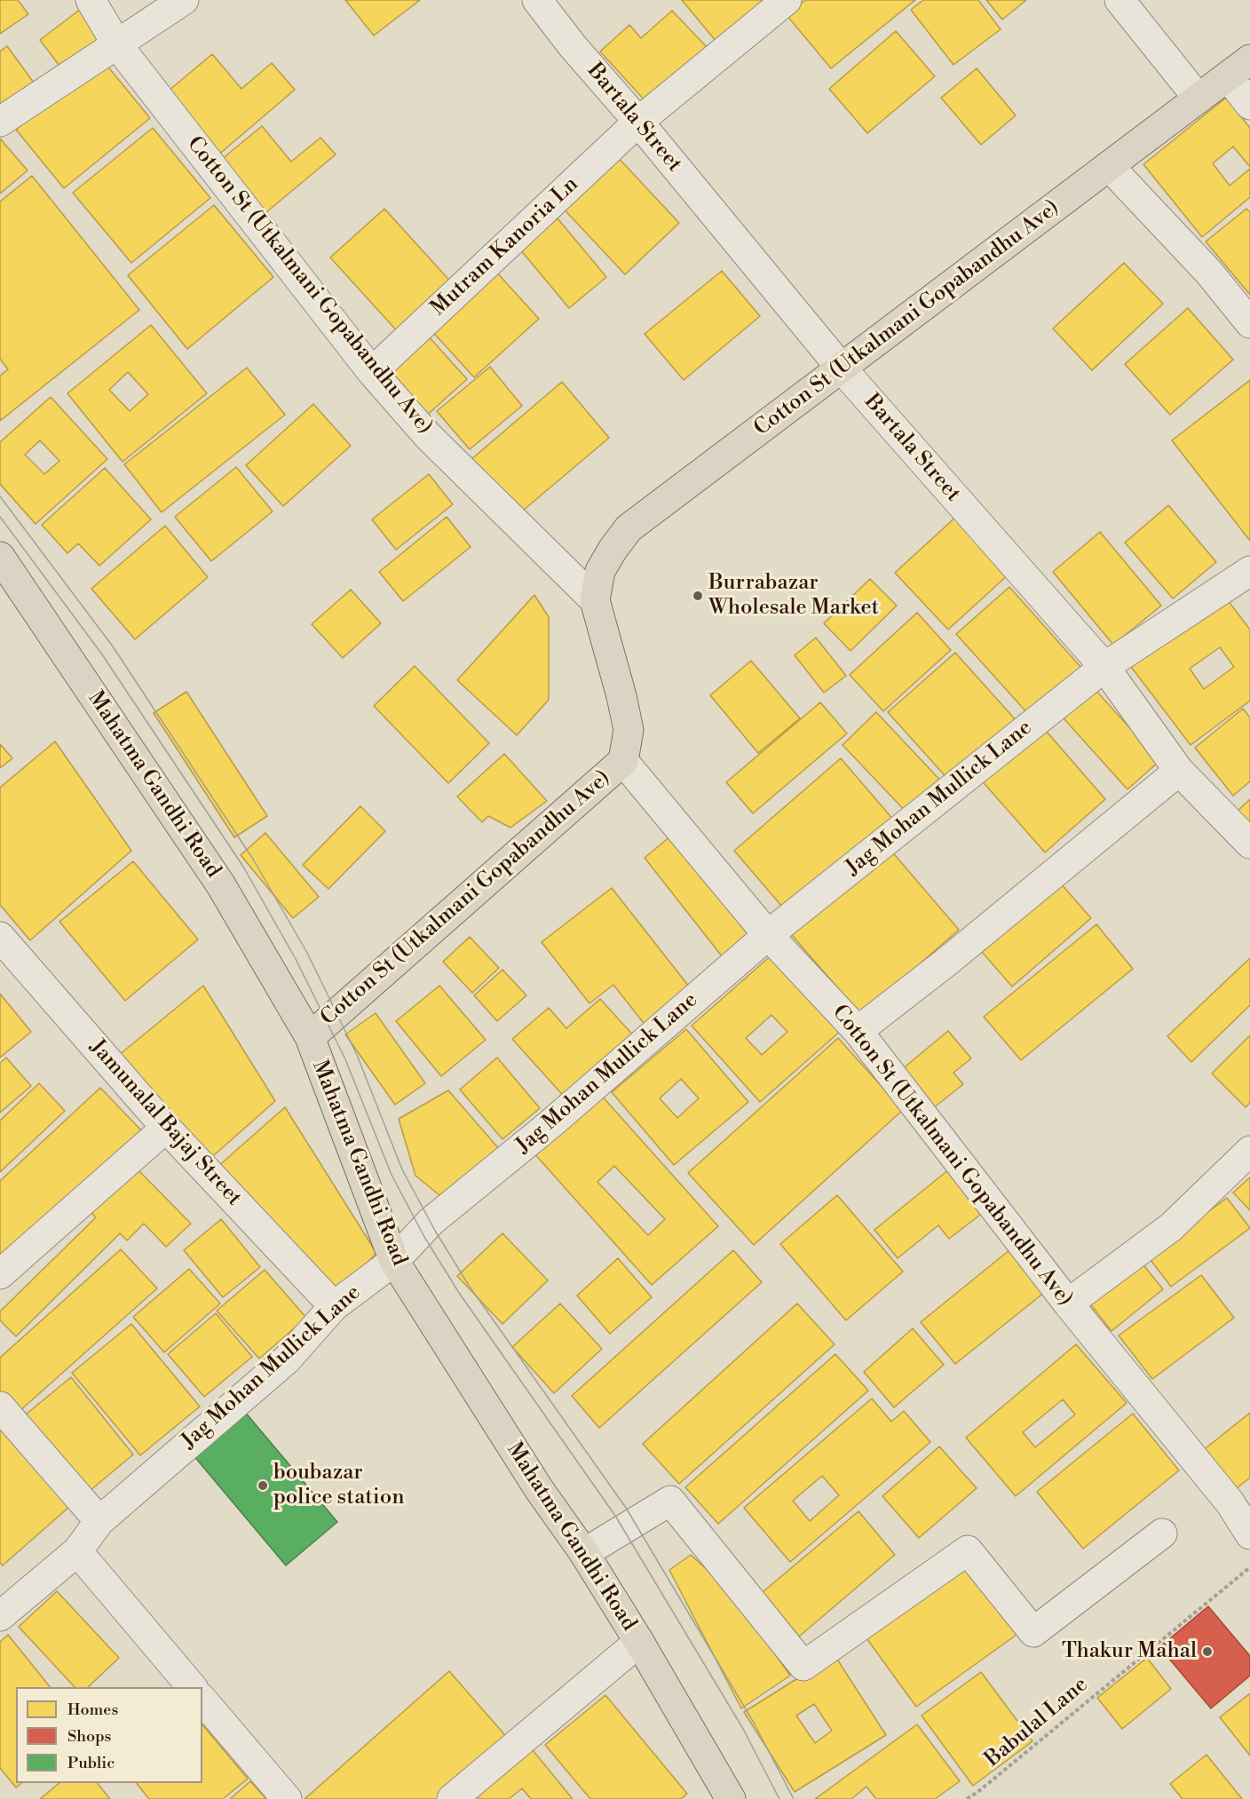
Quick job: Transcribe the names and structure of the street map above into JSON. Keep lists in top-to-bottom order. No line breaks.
{"streets":{"main road":["Cotton St (Utkalmani Gopabandhu Ave)","Mahatma Gandhi Road"],"street":["Bartala Street","Mutram Kanoria Ln","Jag Mohan Mullick Lane","Jamunalal Bajaj Street"],"path":["Babulal Lane"]},"crossings":[["Bartala Street","Mutram Kanoria Ln"],["Bartala Street","Cotton St (Utkalmani Gopabandhu Ave)"],["Bartala Street","Jag Mohan Mullick Lane"],["Mutram Kanoria Ln","Cotton St (Utkalmani Gopabandhu Ave)"],["Cotton St (Utkalmani Gopabandhu Ave)","Mahatma Gandhi Road"],["Cotton St (Utkalmani Gopabandhu Ave)","Jag Mohan Mullick Lane"],["Mahatma Gandhi Road","Jag Mohan Mullick Lane"],["Jag Mohan Mullick Lane","Jamunalal Bajaj Street"]],"places":["Burrabazar Wholesale Market","boubazar police station","Thakur Mahal"],"legend":["Homes","Shops","Public"]}
